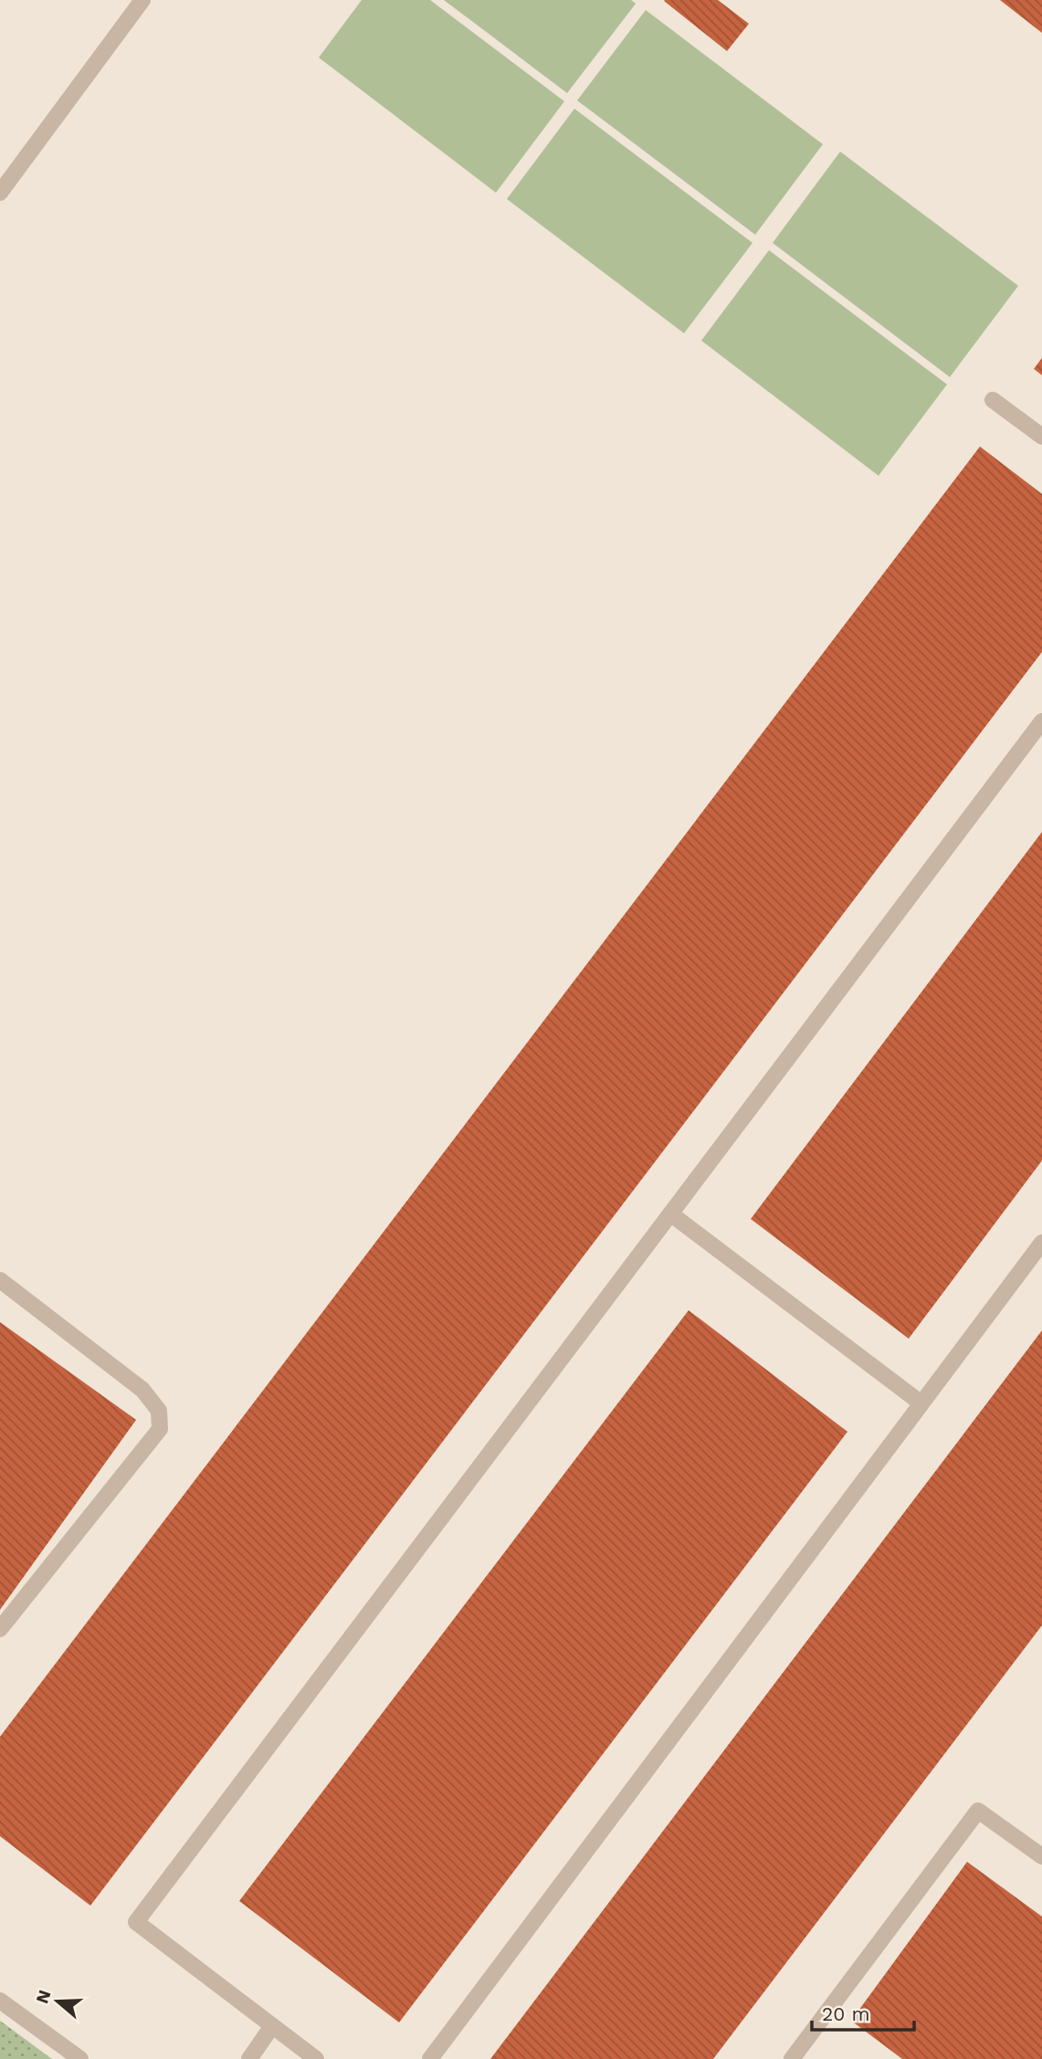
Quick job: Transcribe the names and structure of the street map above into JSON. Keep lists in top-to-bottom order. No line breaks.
{"scale_bar":"20 m","north":"left"}
